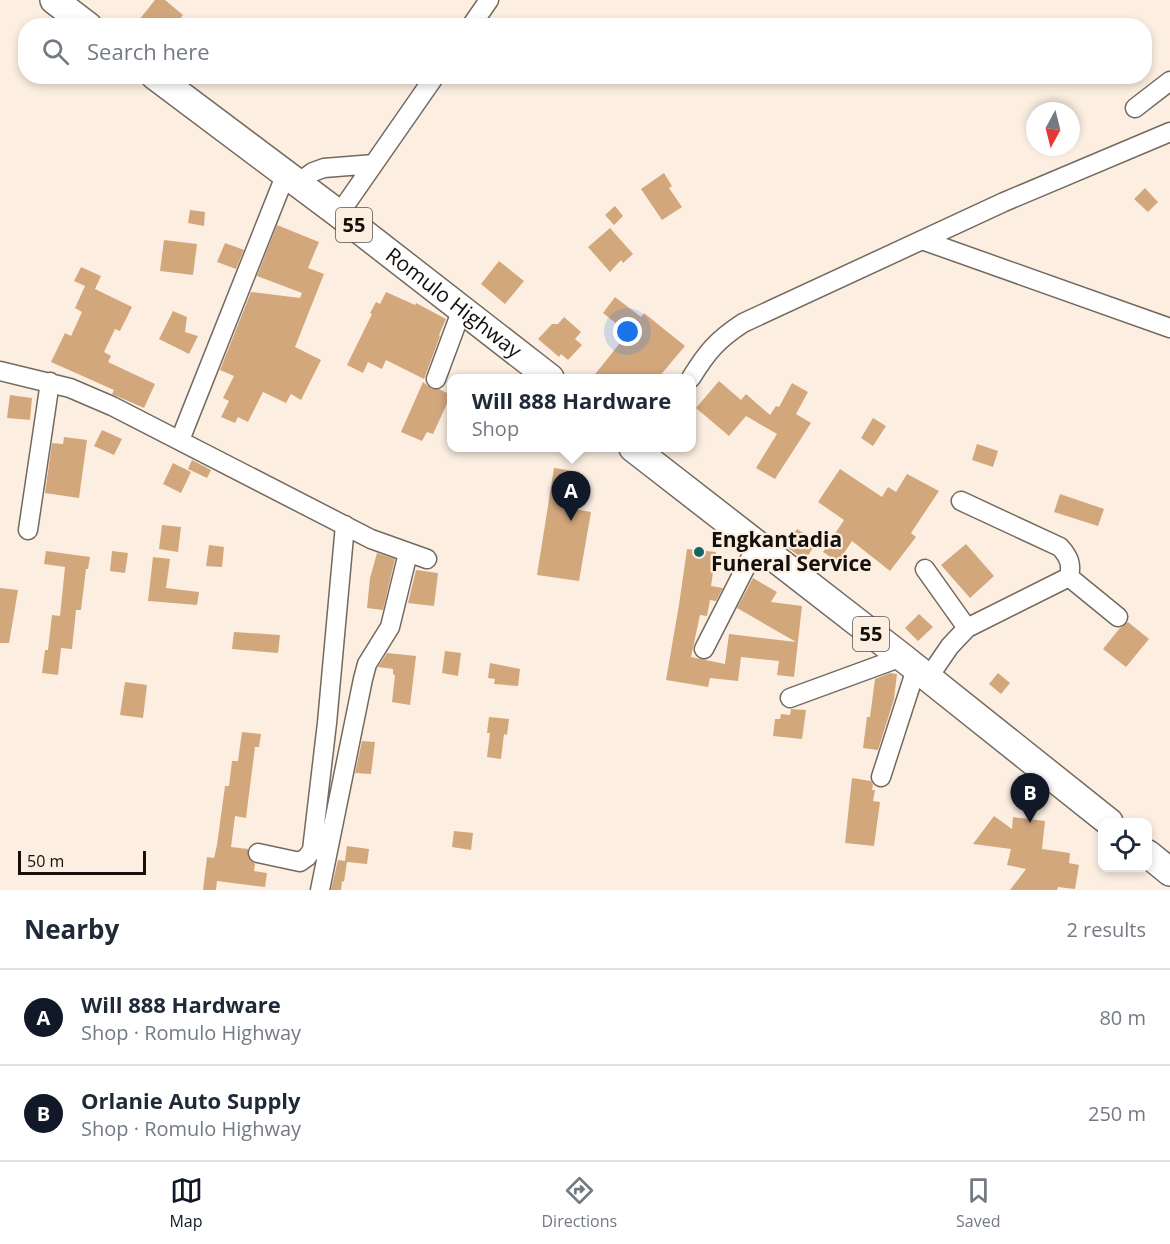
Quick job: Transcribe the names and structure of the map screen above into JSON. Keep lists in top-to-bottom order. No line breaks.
{"streets":{"highway":["55","Romulo Highway"]},"places":["Engkantadia Funeral Service"],"scale_bar":"50 m","north":"bottom","page":{"search":"Search here","popup":["Will 888 Hardware","Shop"],"pins":["A","B"],"scale":"50 m","heading":["Nearby","2 results"],"list":[{"mark":"A","name":"Will 888 Hardware","note":"Shop · Romulo Highway","value":"80 m"},{"mark":"B","name":"Orlanie Auto Supply","note":"Shop · Romulo Highway","value":"250 m"}],"nav":["Map","Directions","Saved"]}}
